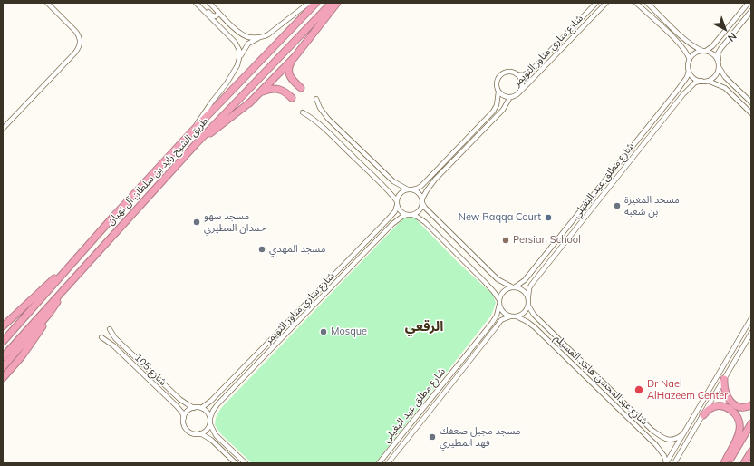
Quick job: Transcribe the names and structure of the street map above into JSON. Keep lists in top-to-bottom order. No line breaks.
{"streets":{"highway":["طريق الشيخ زايد بن سلطان آل نهيان"],"street":["شارع ساري مناور الثويمر","شارع مطلق عيد البغيلي","شارع 105","شارع عبدالمحسن هاجد المسيلم"]},"crossings":[["شارع ساري مناور الثويمر","شارع 105"],["شارع مطلق عيد البغيلي","شارع عبدالمحسن هاجد المسيلم"]],"districts":["الرقعي"],"places":["مسجد المغيرة بن شعبة","New Raqqa Court","مسجد سهو حمدان المطيري","Persian School","مسجد المهدي","Mosque","Dr Nael AlHazeem Center","مسجد مجبل صعفك فهد المطيري"],"north":"bottom right"}
